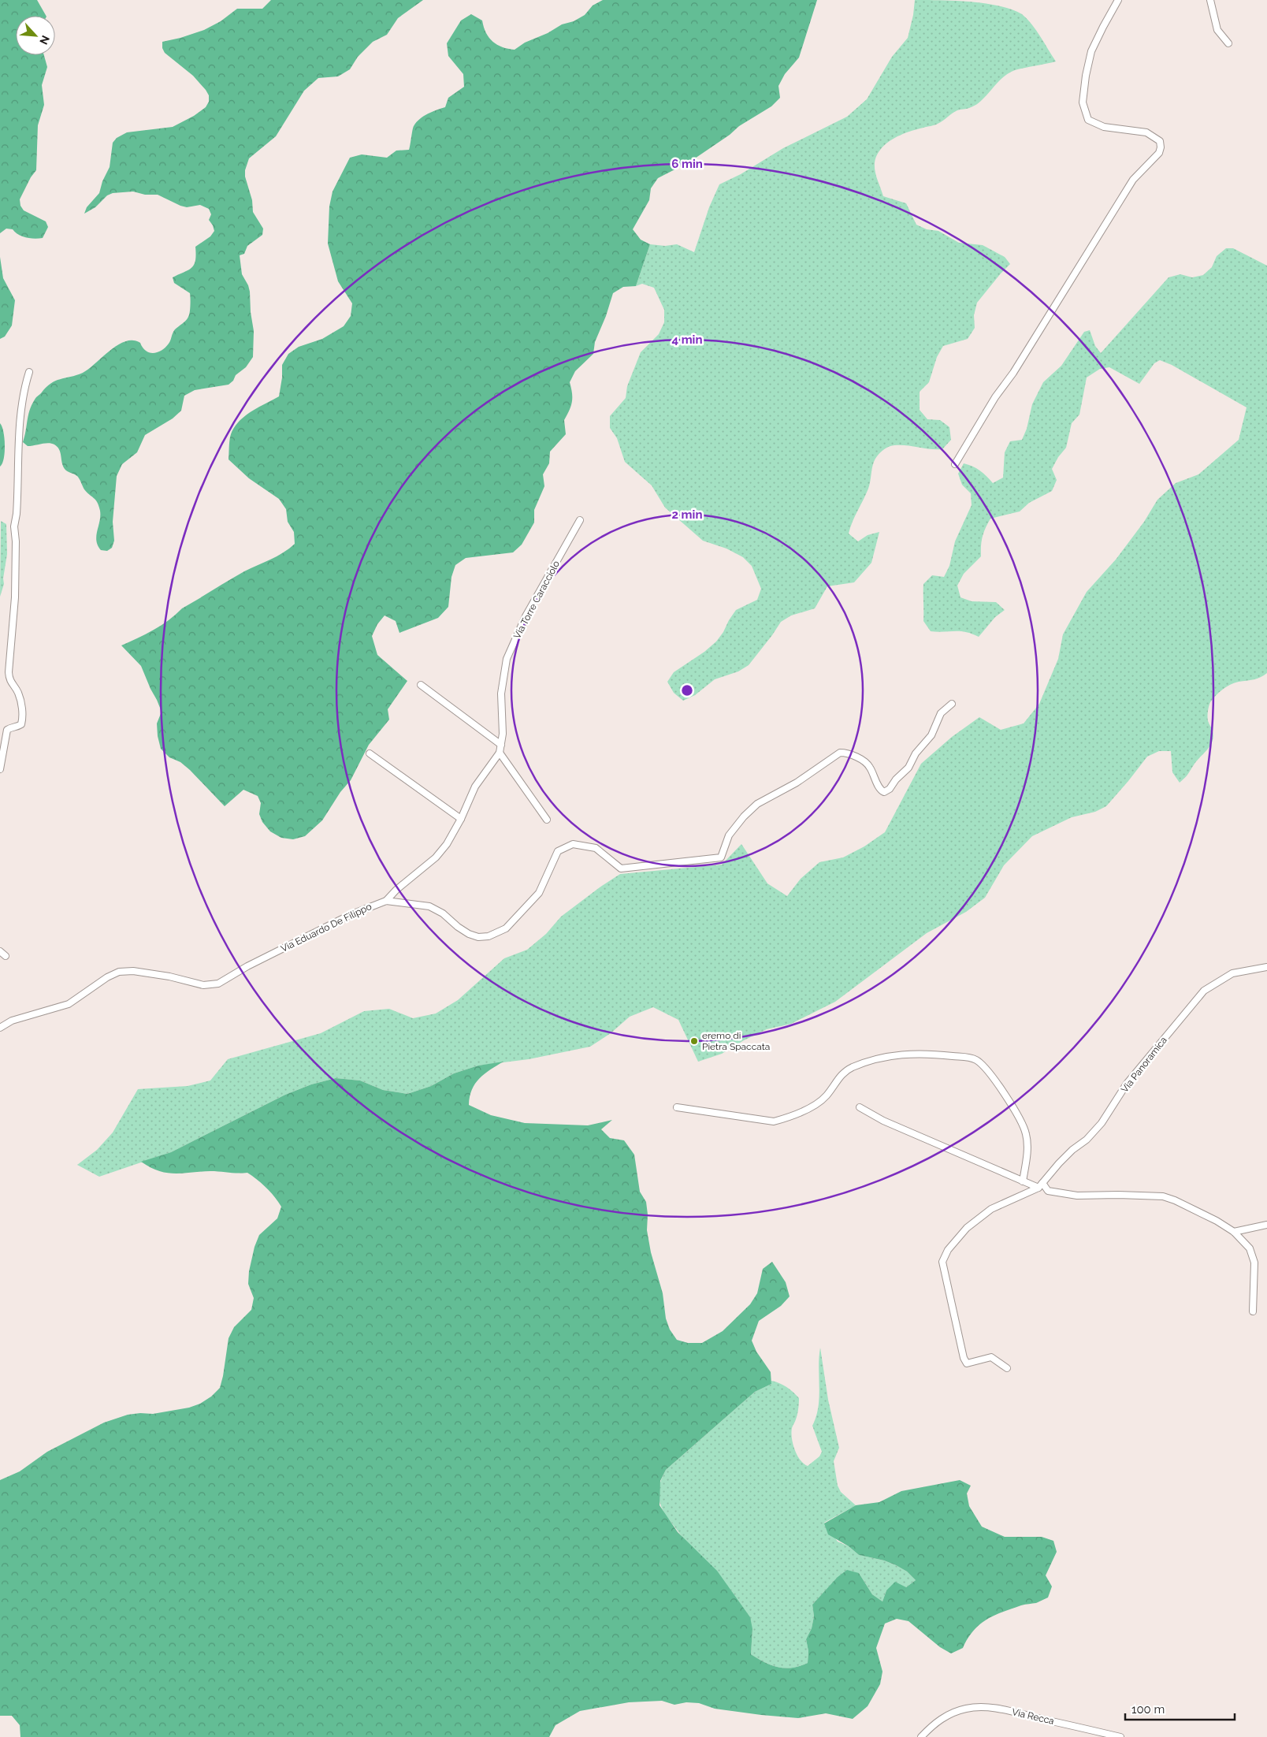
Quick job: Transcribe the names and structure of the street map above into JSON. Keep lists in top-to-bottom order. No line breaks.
{"streets":{"street":["Via Torre Caracciolo","Via Eduardo De Filippo","Via Panoramica","Via Recca"]},"crossings":[["Via Torre Caracciolo","Via Eduardo De Filippo"]],"places":["eremo di Pietra Spaccata"],"scale_bar":"100 m","north":"bottom right","rings":["6 min","4 min","2 min"]}
